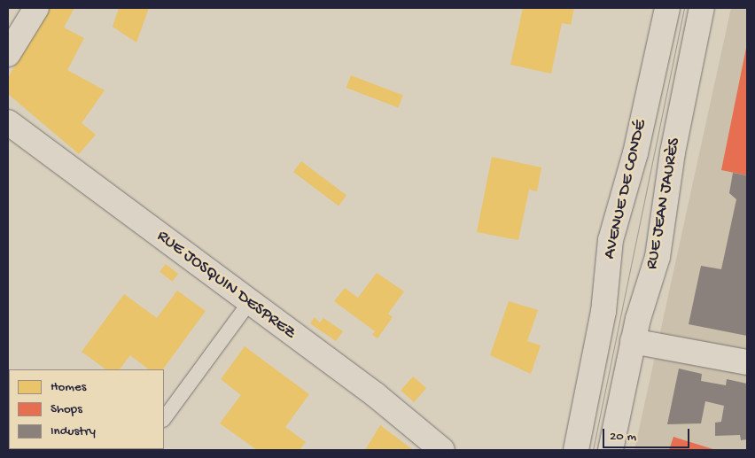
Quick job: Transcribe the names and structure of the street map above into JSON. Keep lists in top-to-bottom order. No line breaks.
{"streets":{"main road":["AVENUE DE CONDÉ","RUE JEAN JAURÈS","RUE JOSQUIN DESPREZ"]},"legend":["Homes","Shops","Industry"],"scale_bar":"20 m"}
